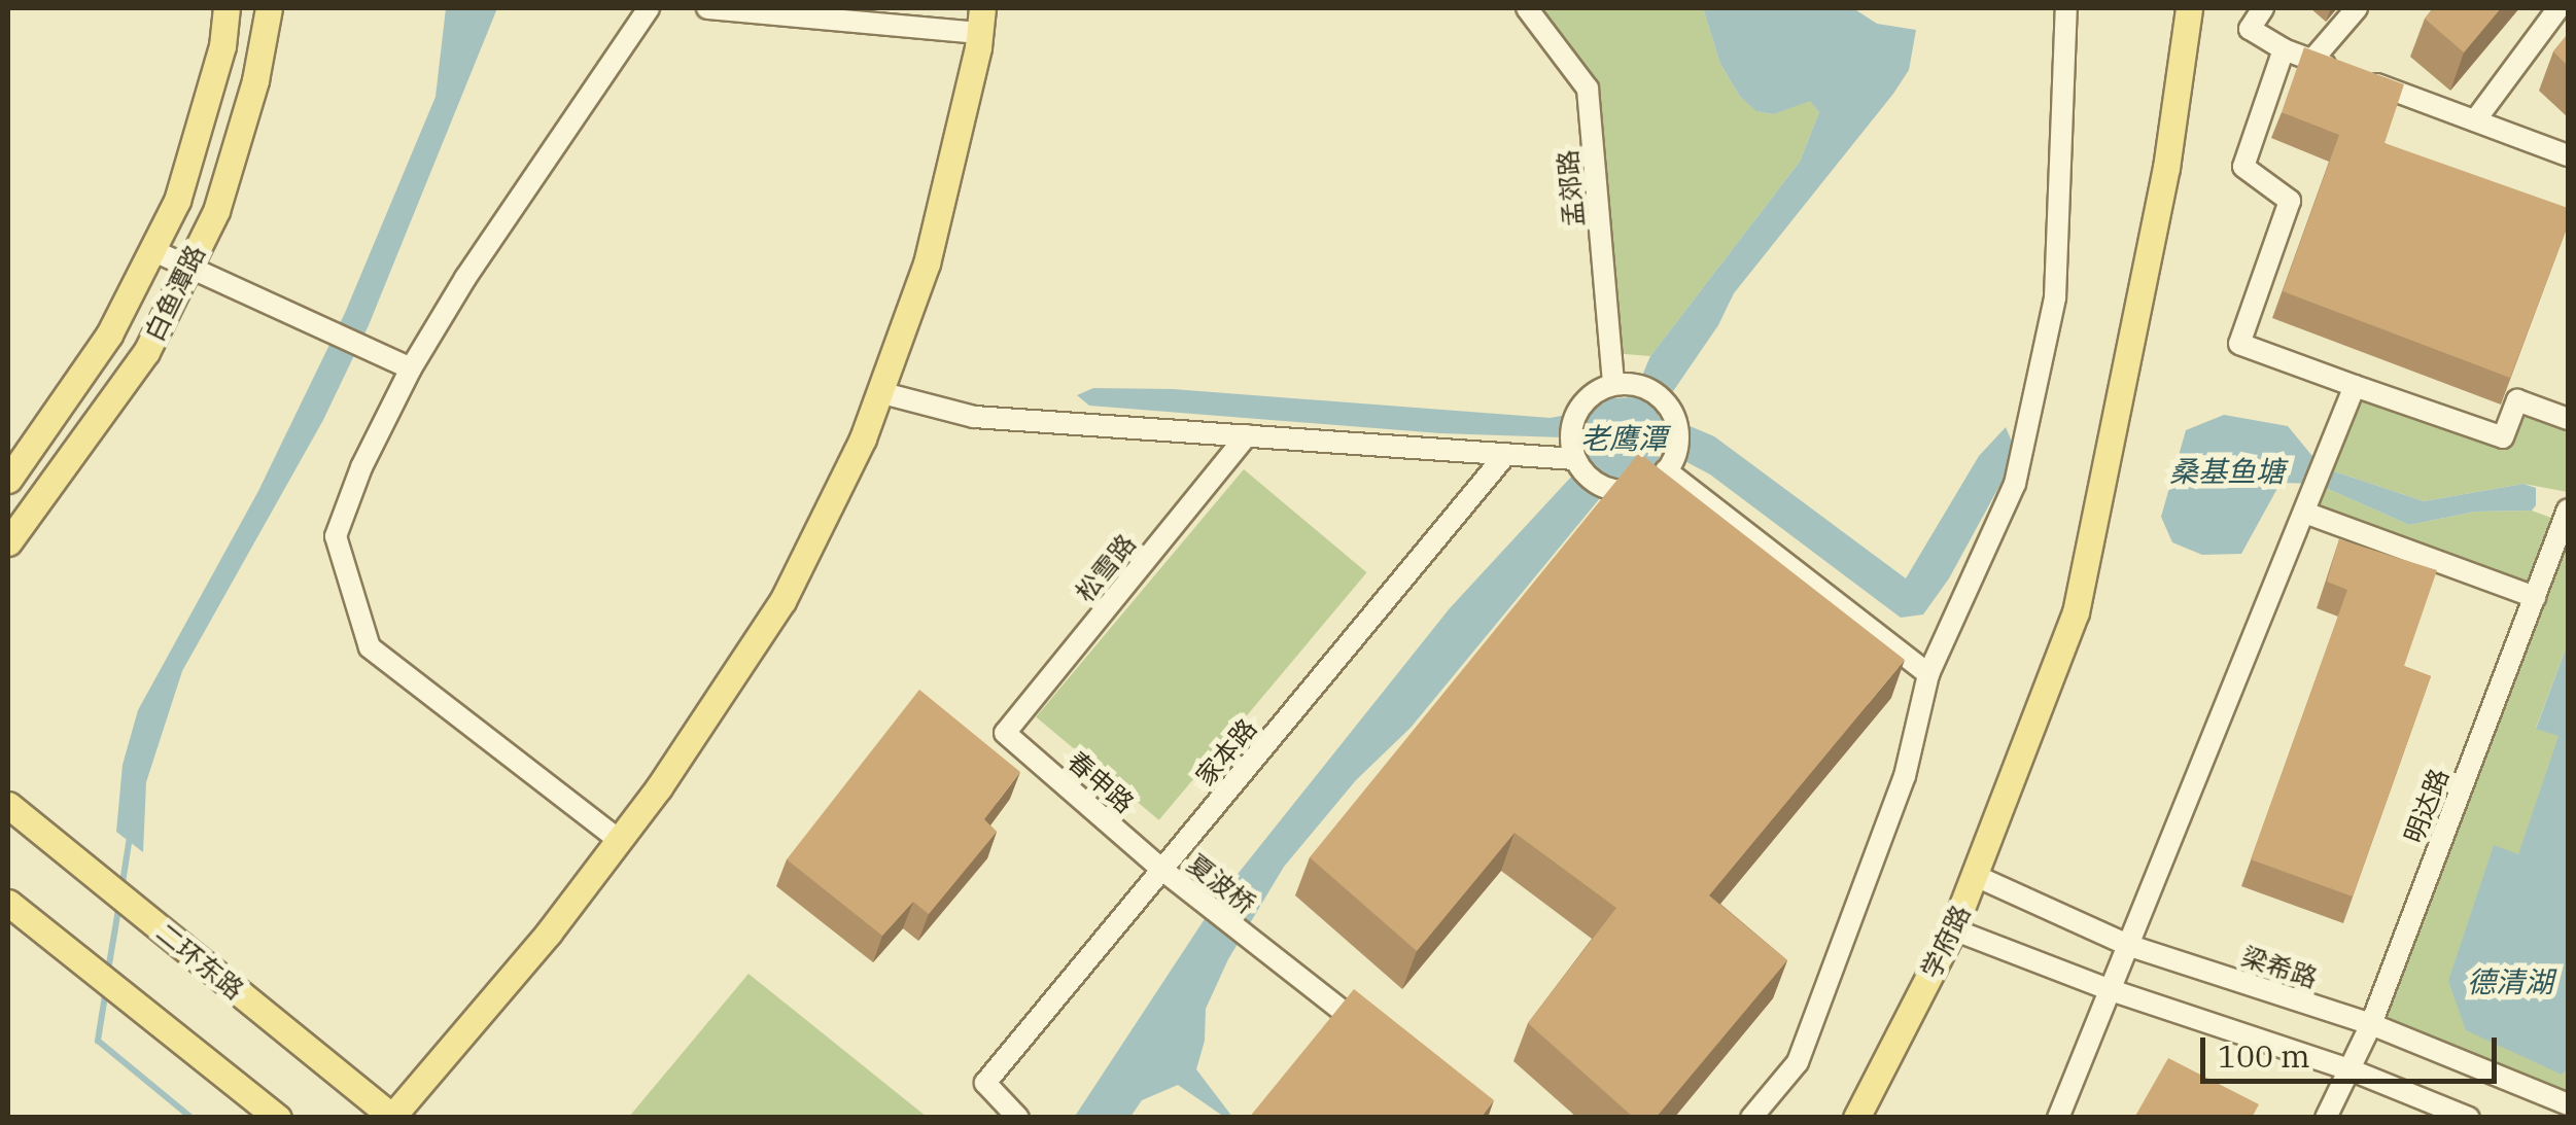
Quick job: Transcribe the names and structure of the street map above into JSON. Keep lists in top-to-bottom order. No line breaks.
{"streets":{"main road":["白鱼潭路","学府路","二环东路"],"street":["孟郊路","松雪路","家本路","春申路","明达路","夏波桥","梁希路"]},"crossings":[["松雪路","春申路"],["家本路","春申路"],["家本路","夏波桥"],["春申路","夏波桥"],["明达路","梁希路"],["学府路","梁希路"]],"water":["老鹰潭","桑基鱼塘","德清湖"],"scale_bar":"100 m"}
